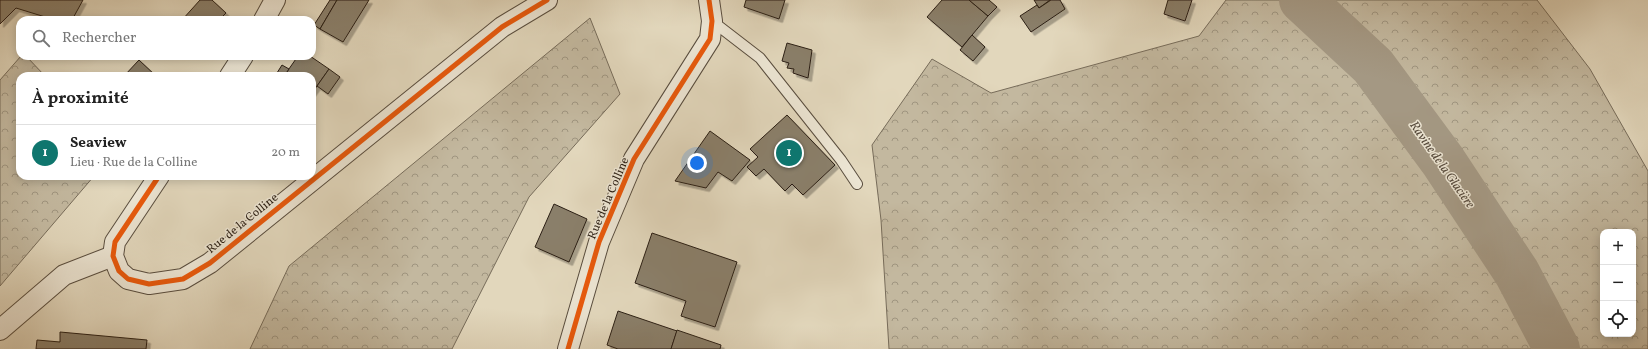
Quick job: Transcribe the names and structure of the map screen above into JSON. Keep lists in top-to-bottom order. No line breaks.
{"streets":{"street":["Rue de la Colline"]},"water":["Ravine de la Glacière"],"page":{"search":"Rechercher","heading":"À proximité","list":[{"mark":"1","name":"Seaview","note":"Lieu · Rue de la Colline","value":"20 m"}],"pins":"1","map_buttons":["+","−"]}}
